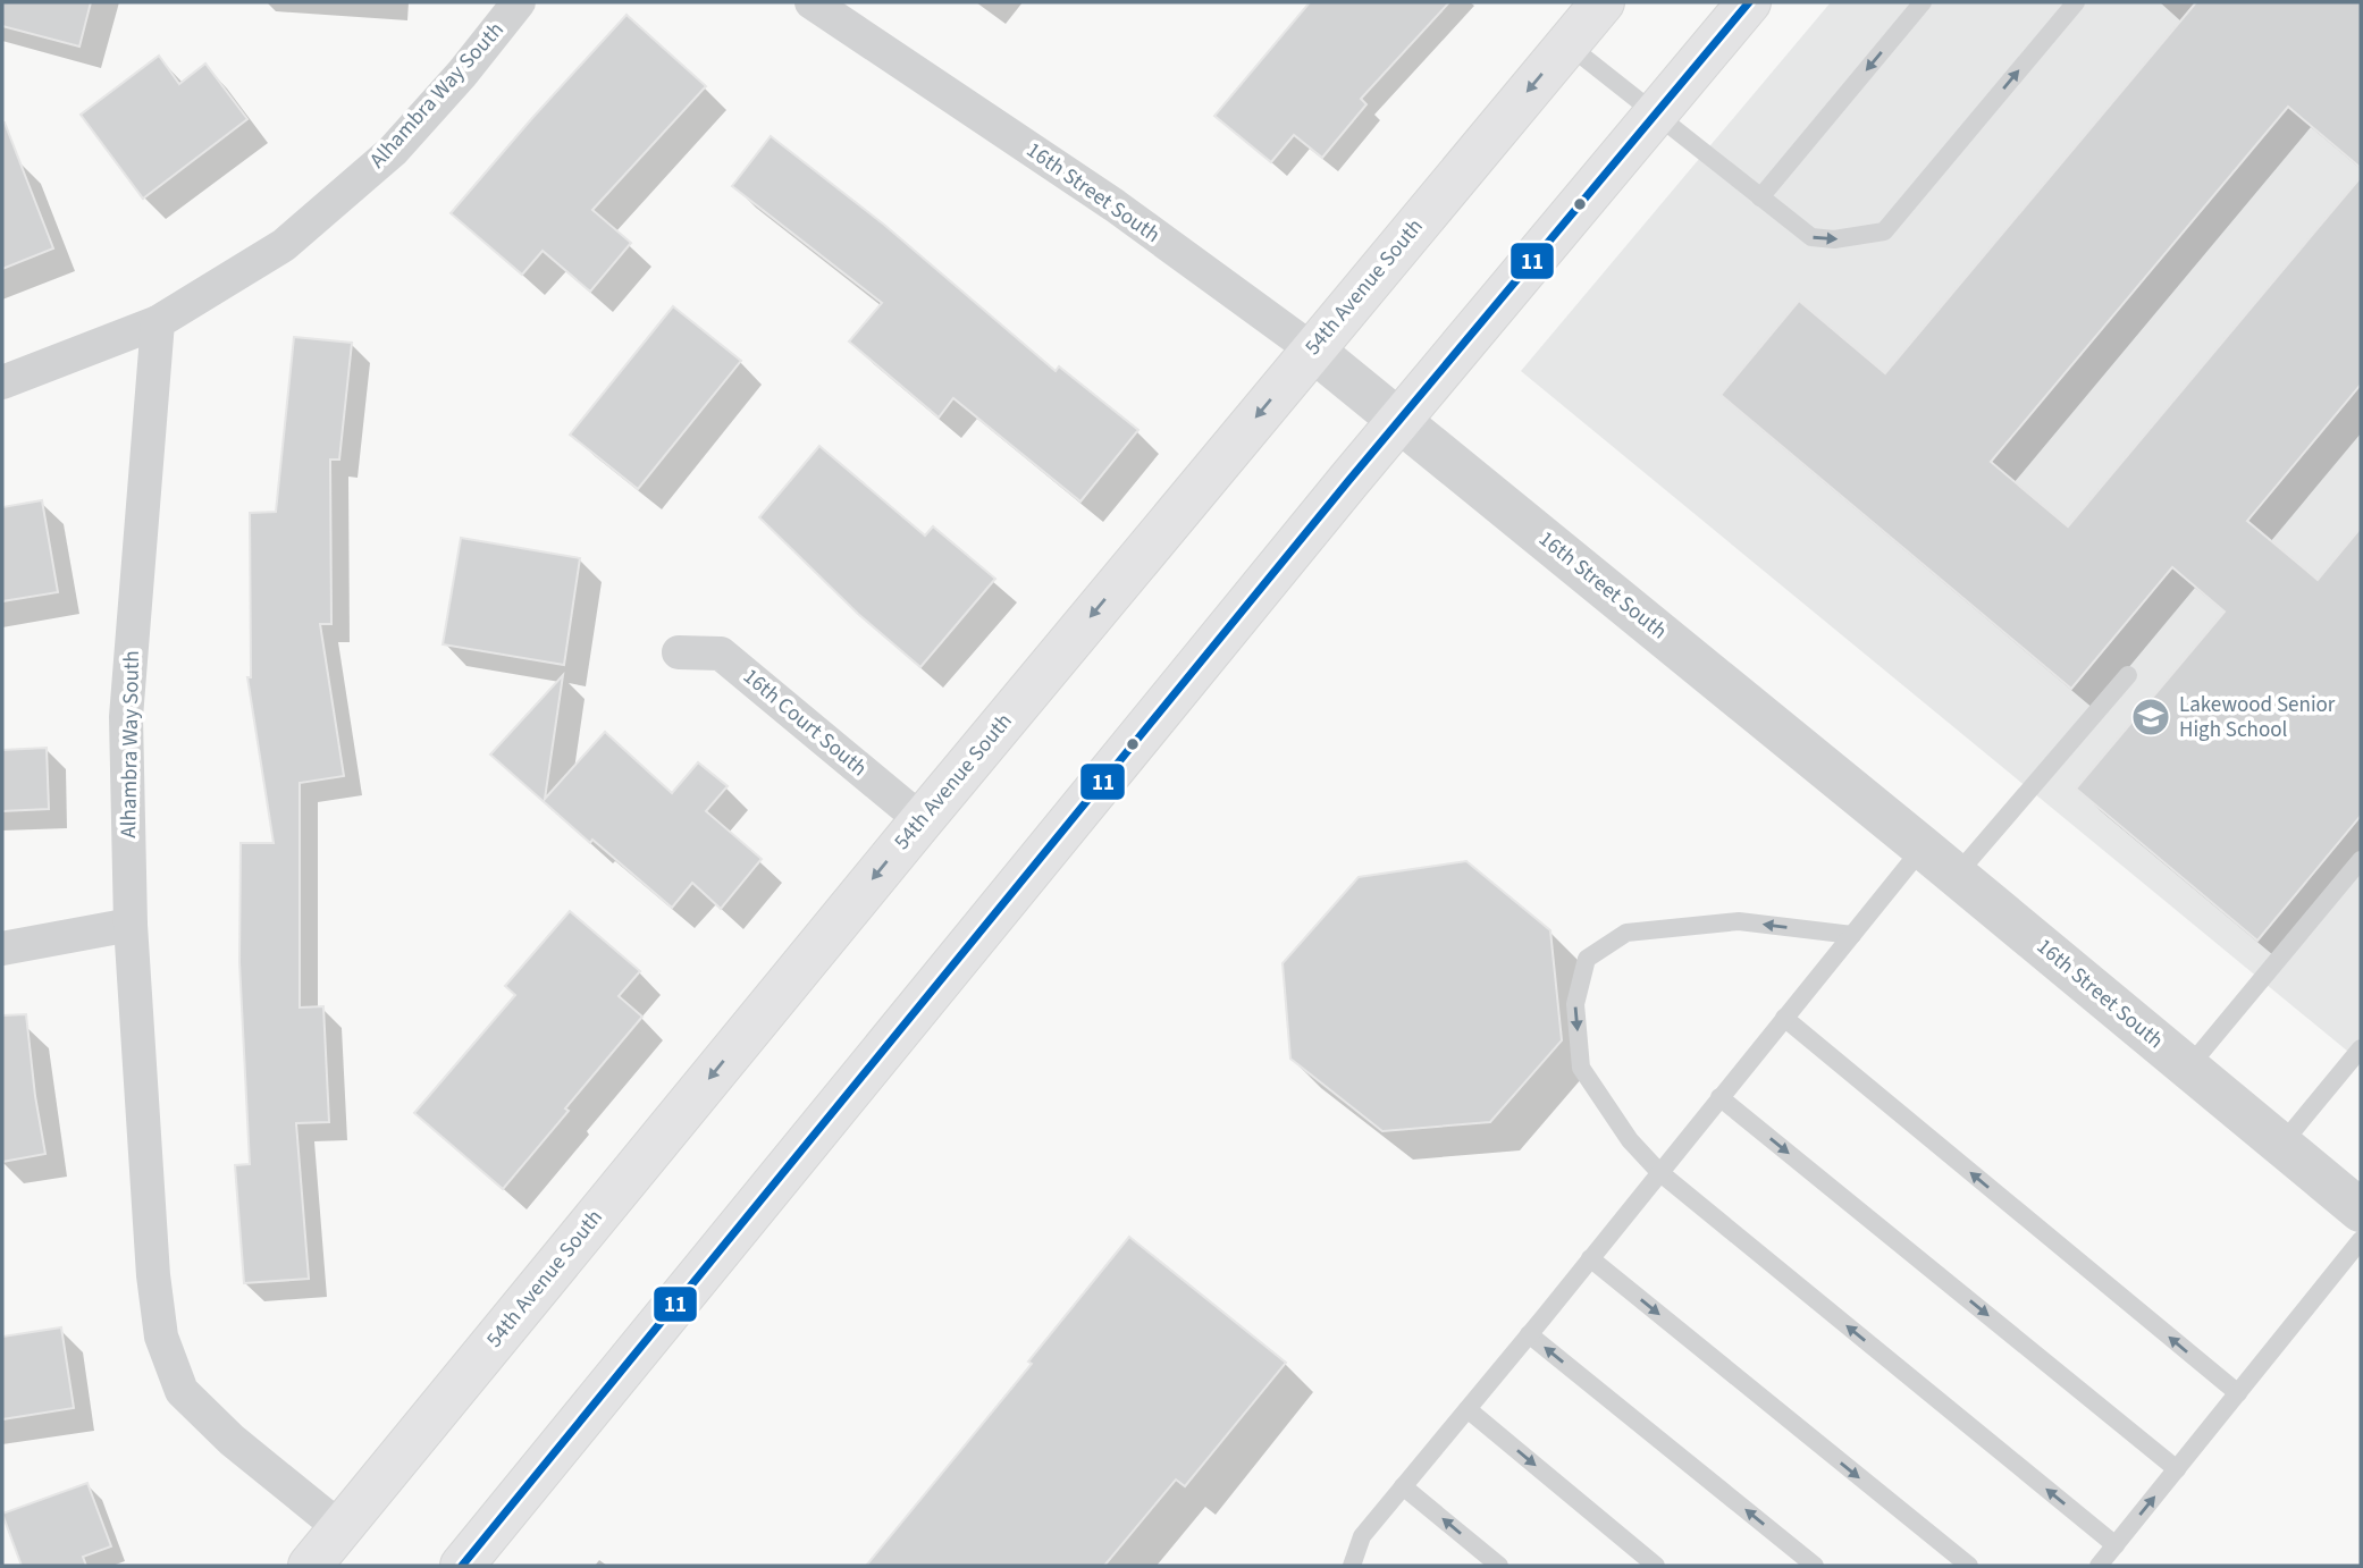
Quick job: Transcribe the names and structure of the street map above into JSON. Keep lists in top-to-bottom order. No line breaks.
{"streets":{"main road":["54th Avenue South"],"street":["Alhambra Way South","16th Street South","16th Court South"]},"crossings":[["Alhambra Way South","54th Avenue South"],["16th Street South","54th Avenue South"],["54th Avenue South","16th Court South"]],"places":{"school or university":["Lakewood Senior High School"]},"lines":["transit line 11"]}
